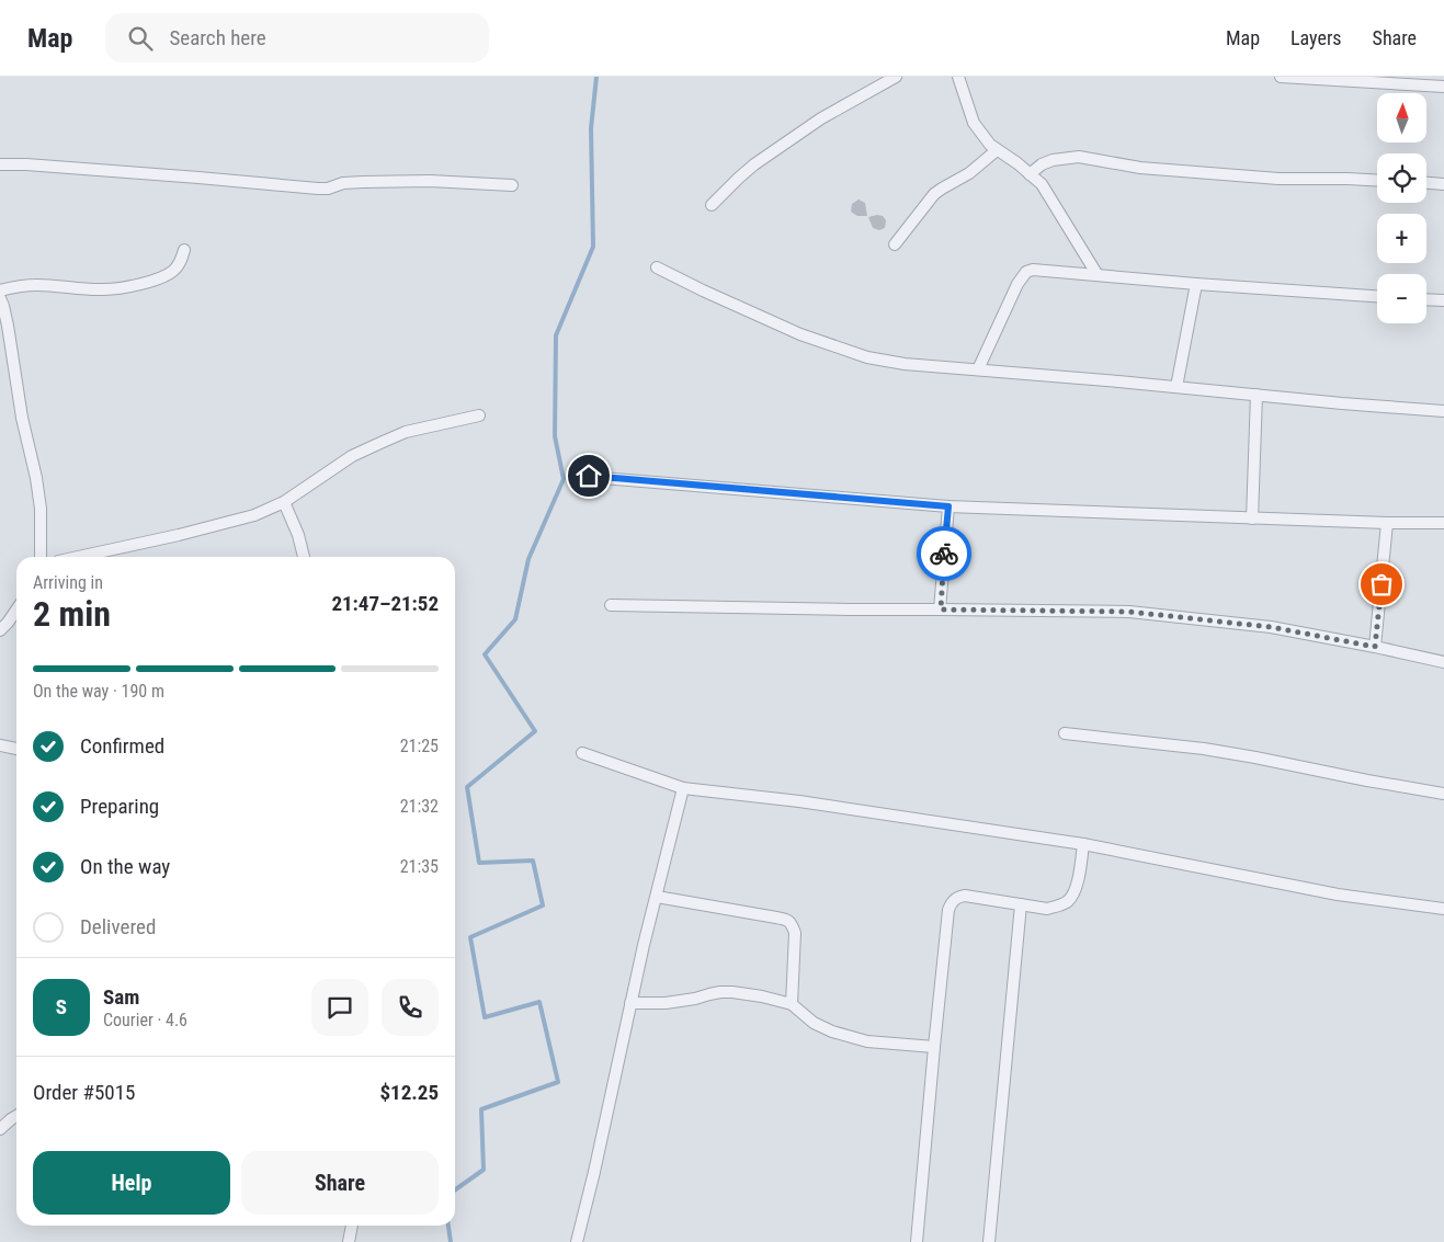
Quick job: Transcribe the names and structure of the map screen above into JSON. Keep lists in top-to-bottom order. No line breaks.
{"north":"top","page":{"header":"Map","search":"Search here","nav":["Map","Layers","Share"],"map_buttons":["+","−"],"heading":["2 min","Arriving in","21:47–21:52"],"panel":["Sam","Courier · 4.6","Order #5015","$12.25"],"bar":"On the way · 190 m","list":[["Confirmed","21:25"],["Preparing","21:32"],["On the way","21:35"],"Delivered"],"round":"S","buttons":["Help","Share"]}}
